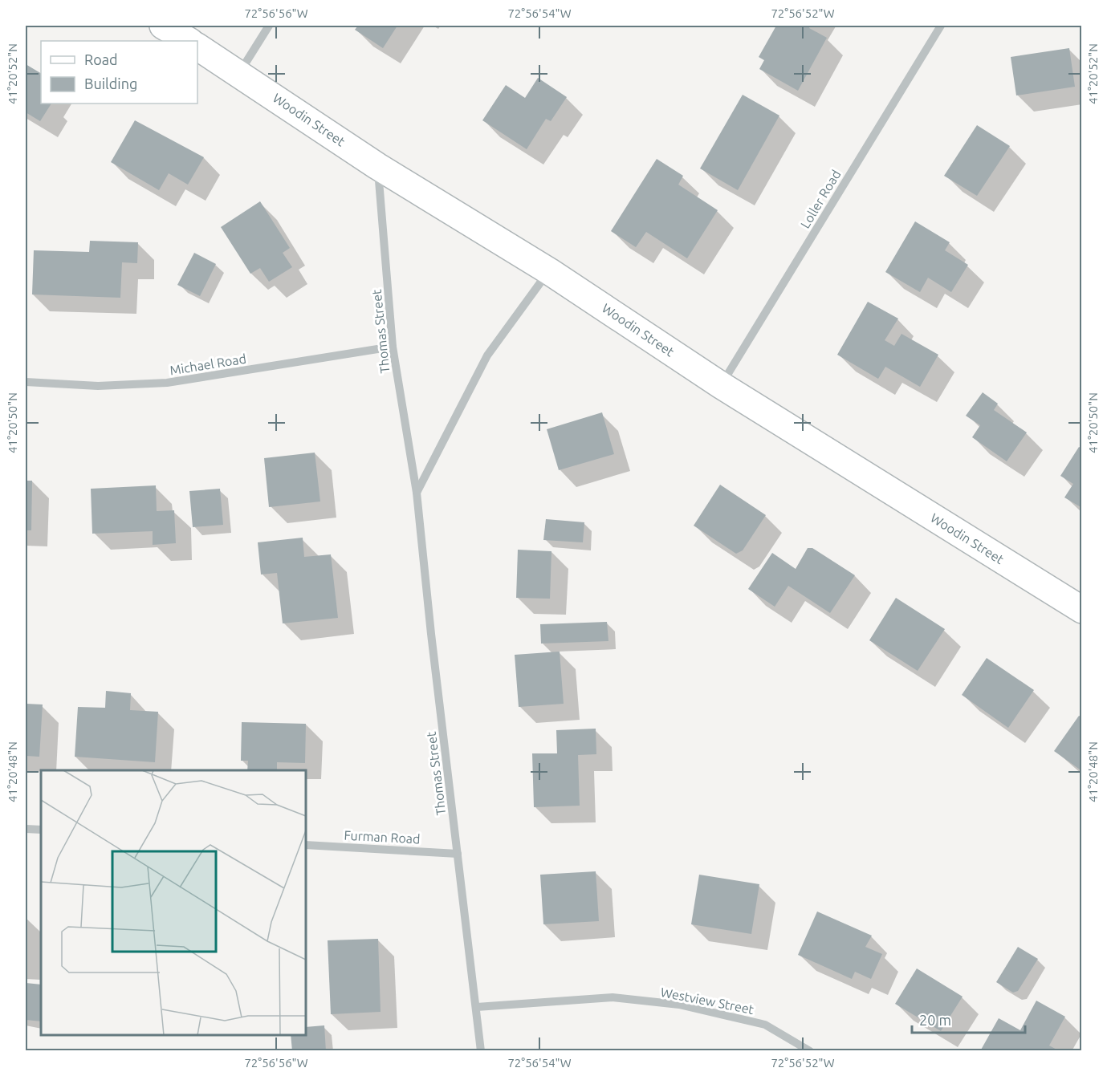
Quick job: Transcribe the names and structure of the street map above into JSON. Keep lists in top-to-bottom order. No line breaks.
{"streets":{"main road":["Woodin Street"],"street":["Loller Road","Thomas Street","Michael Road","Furman Road","Westview Street"]},"crossings":[["Woodin Street","Loller Road"],["Woodin Street","Thomas Street"],["Thomas Street","Michael Road"],["Thomas Street","Furman Road"],["Thomas Street","Westview Street"]],"legend":["Road","Building"],"scale_bar":"20 m","coordinates":["72°56'56\"W","72°56'54\"W","72°56'52\"W","41°20'52\"N","41°20'50\"N","41°20'48\"N"]}
